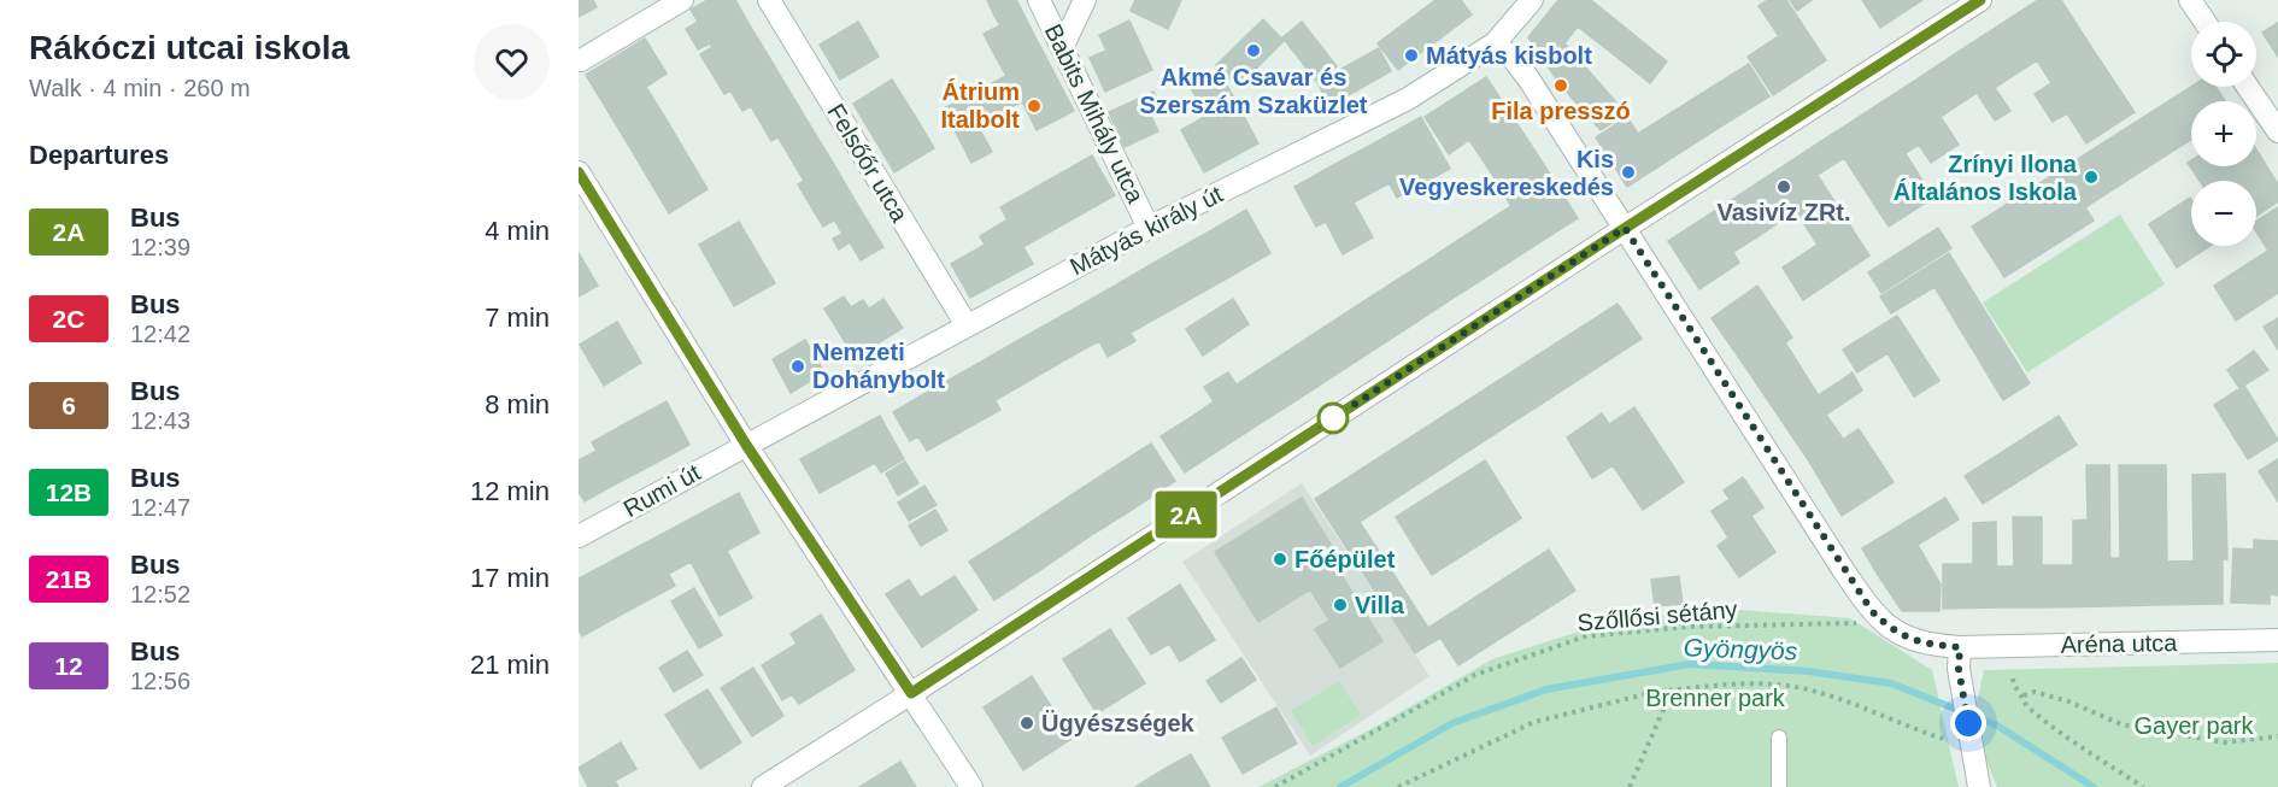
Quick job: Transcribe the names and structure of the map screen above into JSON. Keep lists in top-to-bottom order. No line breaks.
{"streets":{"street":["Babits Mihály utca","Felsőőr utca","Mátyás király út","Rumi út","Aréna utca"],"path":["Szőllősi sétány"]},"crossings":[["Babits Mihály utca","Mátyás király út"],["Felsőőr utca","Mátyás király út"],["Mátyás király út","Rumi út"],["Mátyás király út","Aréna utca"]],"water":["Gyöngyös"],"parks":["Brenner park","Gayer park"],"places":["Akmé Csavar és Szerszám Szaküzlet","Mátyás kisbolt","Fila presszó","Átrium Italbolt","Kis Vegyeskereskedés","Zrínyi Ilona Általános Iskola","Vasivíz ZRt.","Nemzeti Dohánybolt","Főépület","Villa","Ügyészségek"],"lines":["bus line 2A"],"page":{"heading":[["Rákóczi utcai iskola","Walk · 4 min · 260 m"],"Departures"],"on_map":"2A","map_buttons":["+","−"],"list":[{"mark":"2A","name":"Bus","note":"12:39","value":"4 min"},{"mark":"2C","name":"Bus","note":"12:42","value":"7 min"},{"mark":"6","name":"Bus","note":"12:43","value":"8 min"},{"mark":"12B","name":"Bus","note":"12:47","value":"12 min"},{"mark":"21B","name":"Bus","note":"12:52","value":"17 min"},{"mark":"12","name":"Bus","note":"12:56","value":"21 min"}]}}
